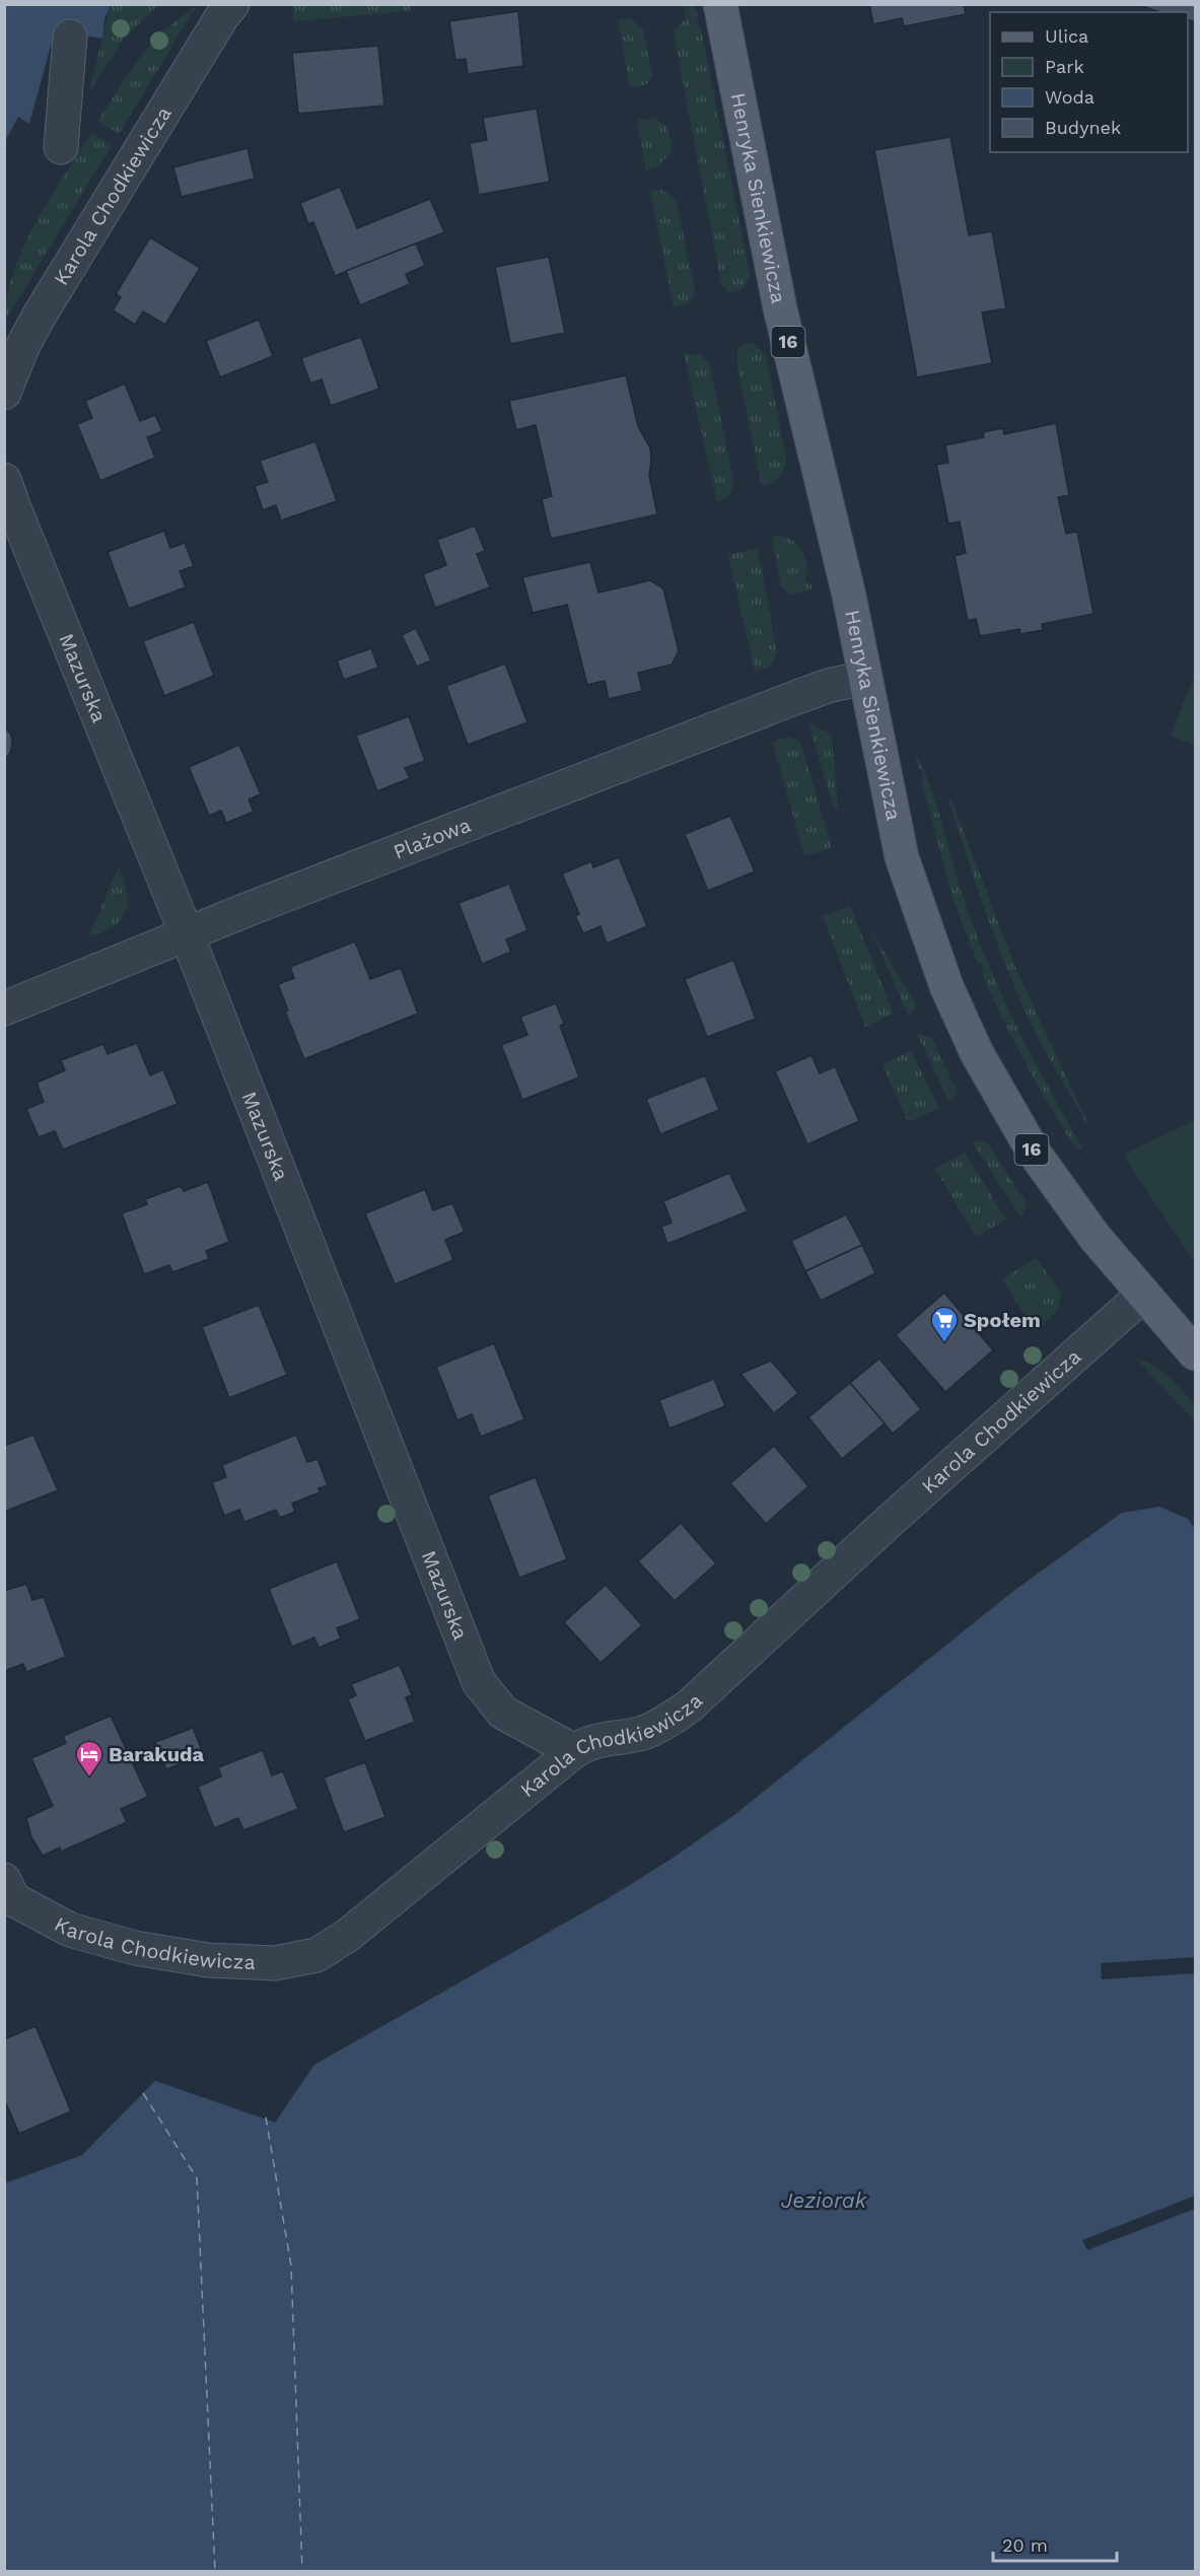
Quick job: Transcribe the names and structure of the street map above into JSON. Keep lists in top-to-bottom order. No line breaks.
{"streets":{"main road":["Henryka Sienkiewicza","16"],"street":["Karola Chodkiewicza","Mazurska","Plażowa"]},"crossings":[["Karola Chodkiewicza","Henryka Sienkiewicza"],["Karola Chodkiewicza","Mazurska"],["Henryka Sienkiewicza","Plażowa"],["Mazurska","Plażowa"]],"water":["Jeziorak"],"places":{"supermarket":["Społem"],"hotel":["Barakuda"]},"legend":["Ulica","Park","Woda","Budynek"],"scale_bar":"20 m"}
